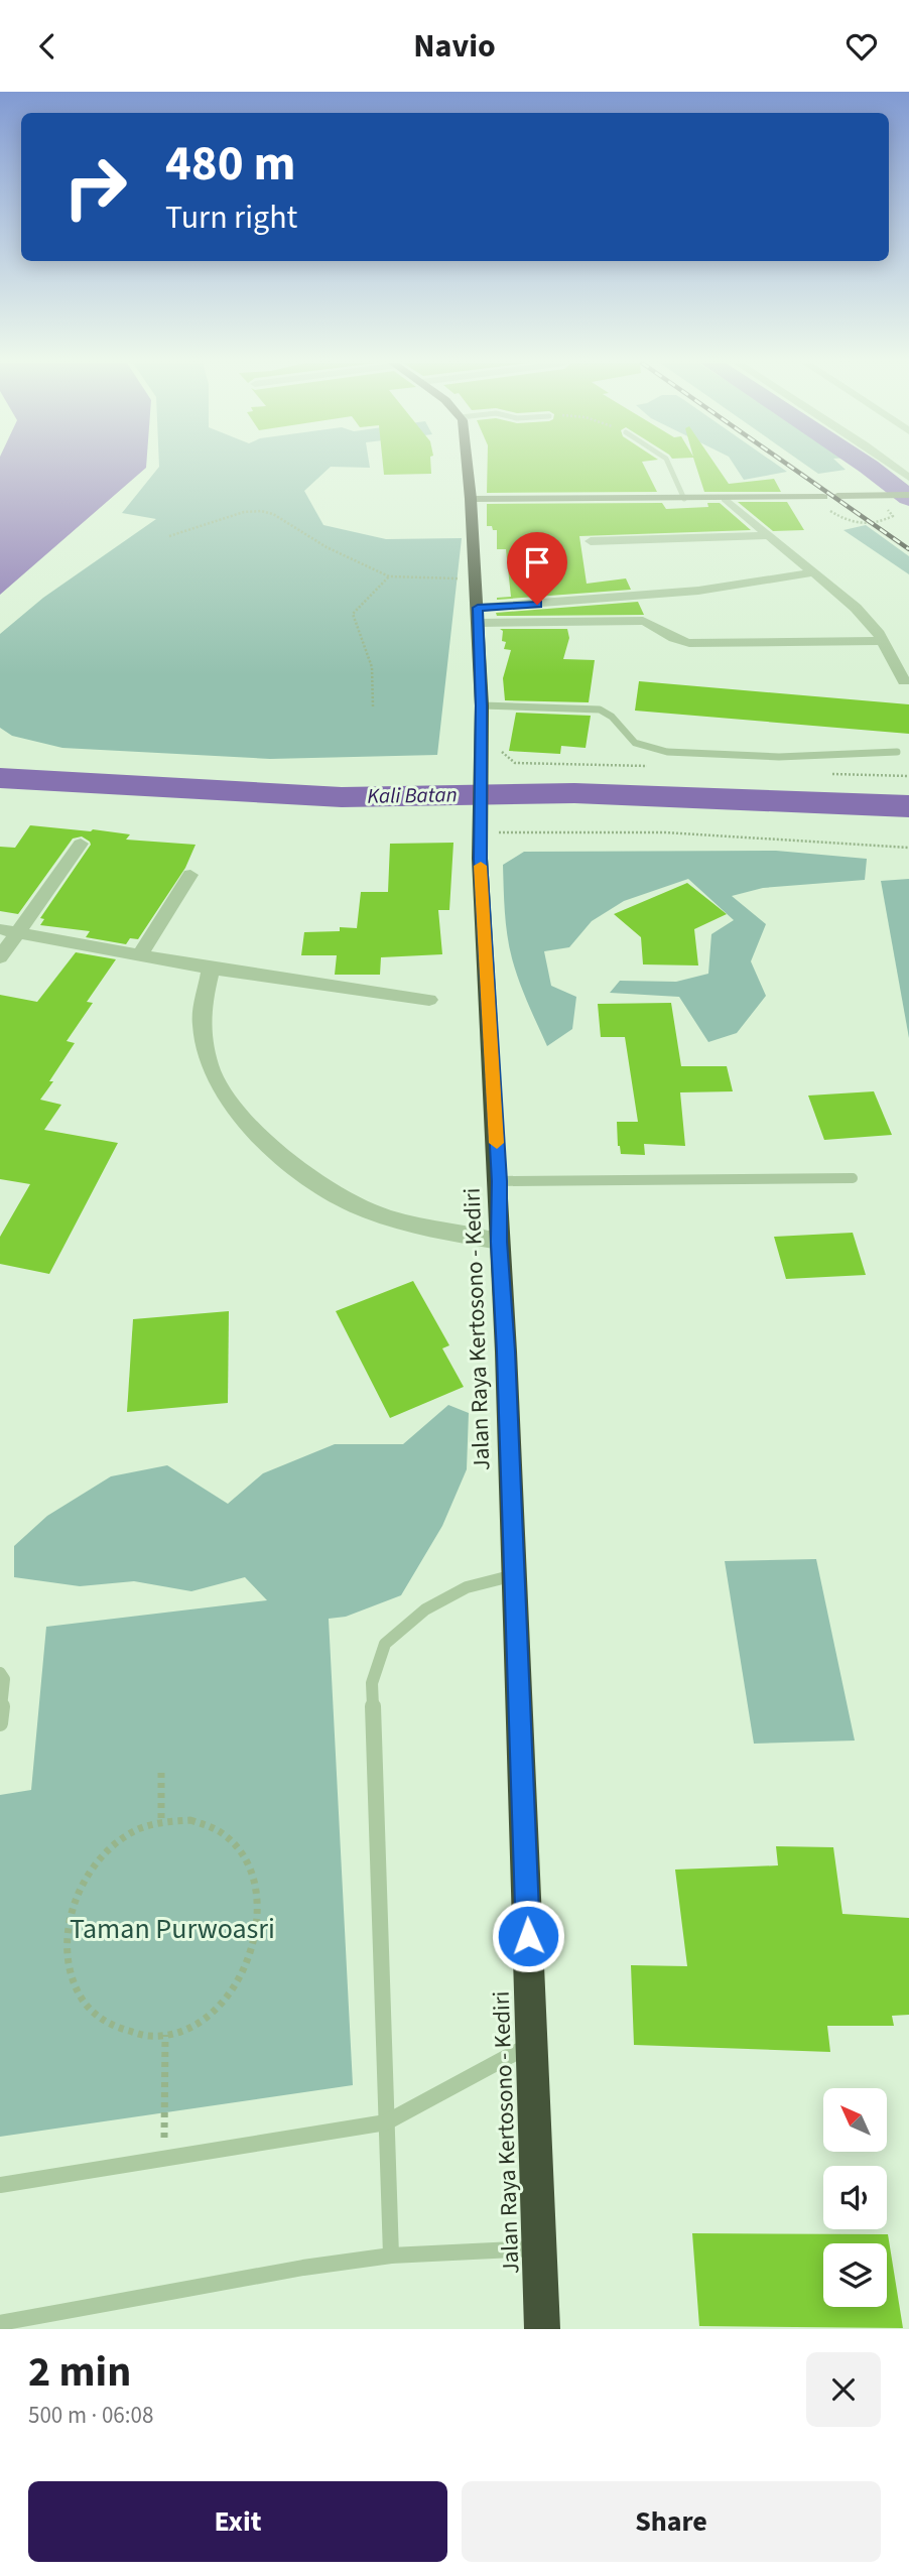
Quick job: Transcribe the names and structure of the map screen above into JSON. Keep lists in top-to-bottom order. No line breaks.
{"streets":{"highway":["Jalan Raya Kertosono - Kediri"]},"water":["Kali Batan"],"parks":["Taman Purwoasri"],"north":"top left","page":{"header":"Navio","turn":["480 m","Turn right"],"heading":["2 min","500 m · 06:08"],"buttons":["Exit","Share"]}}
